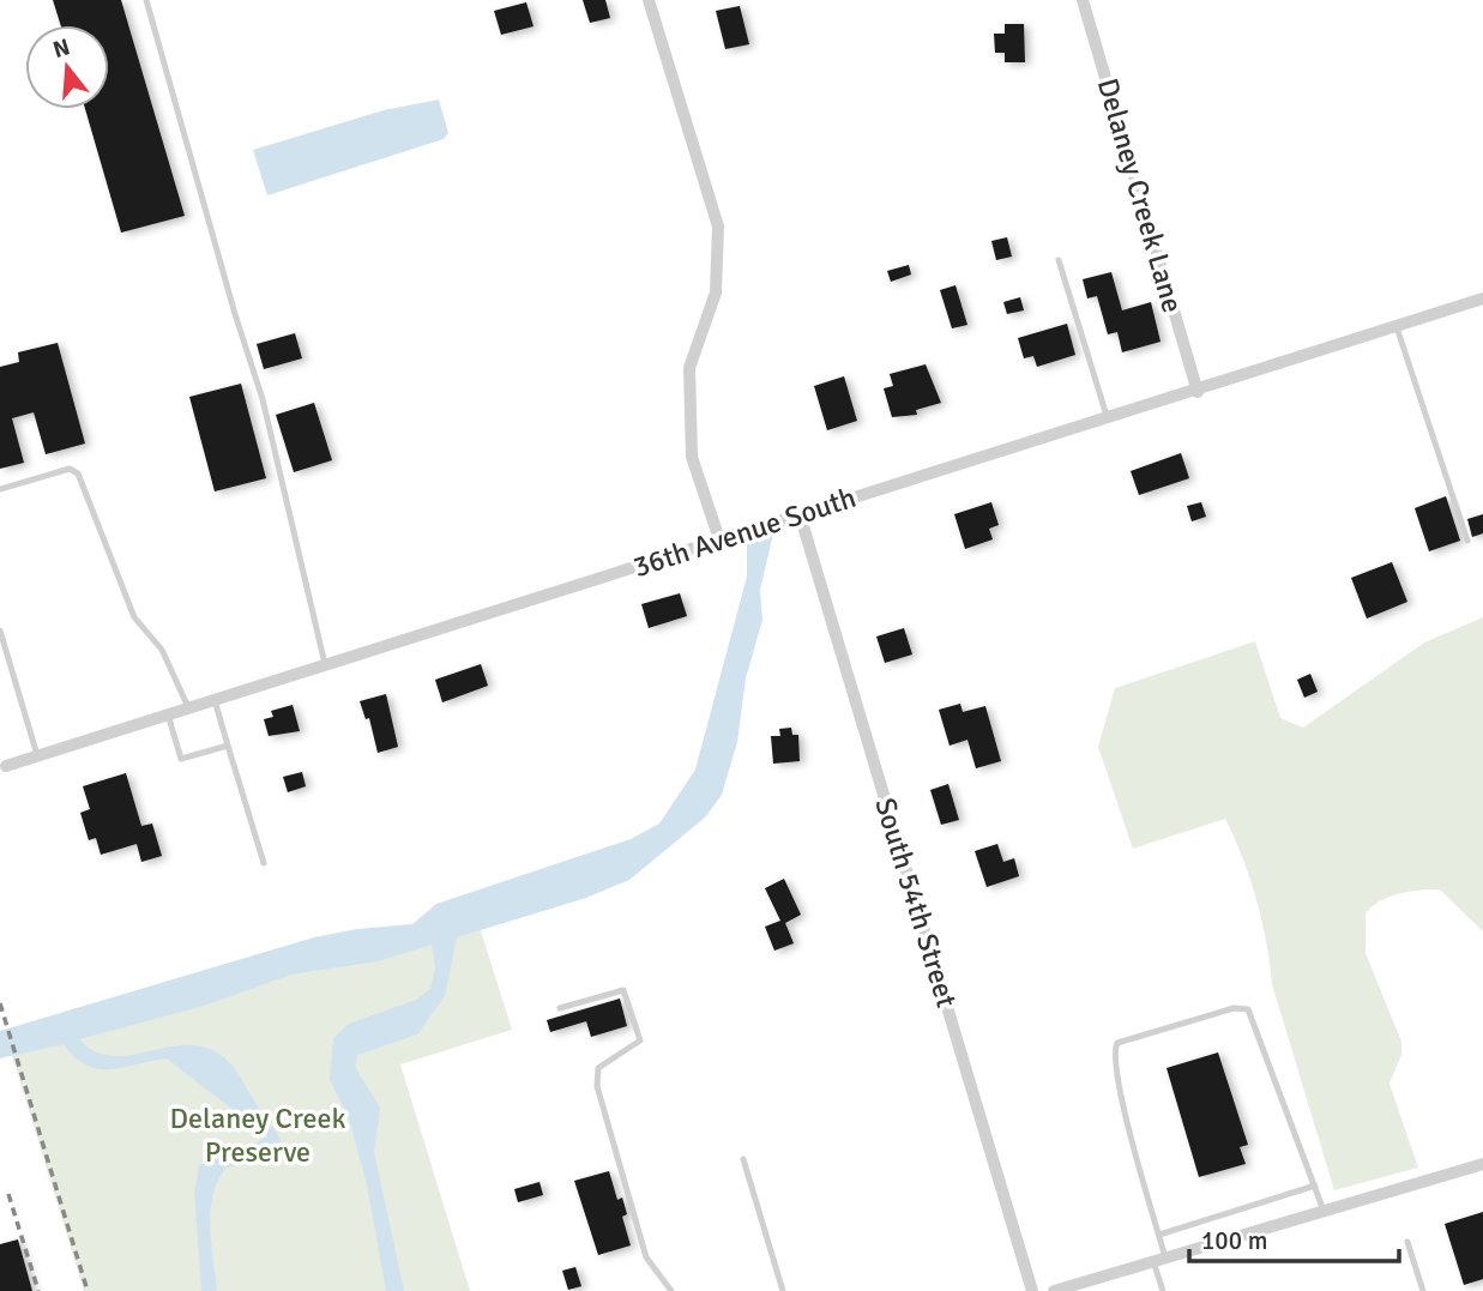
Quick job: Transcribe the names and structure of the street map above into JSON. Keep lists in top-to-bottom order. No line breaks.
{"streets":{"street":["Delaney Creek Lane","36th Avenue South","South 54th Street"]},"crossings":[["Delaney Creek Lane","36th Avenue South"],["36th Avenue South","South 54th Street"]],"parks":["Delaney Creek Preserve"],"scale_bar":"100 m","north":"top"}
